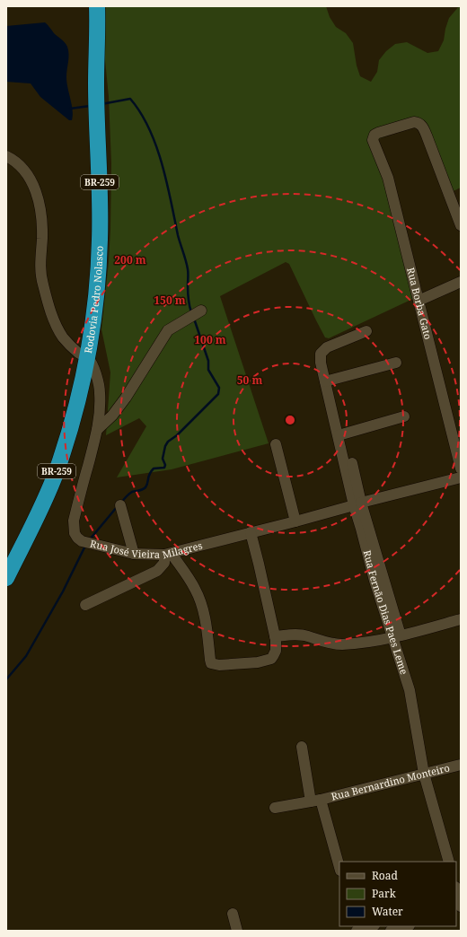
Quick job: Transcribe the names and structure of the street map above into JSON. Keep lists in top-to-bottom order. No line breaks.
{"streets":{"highway":["BR-259","Rodovia Pedro Nolasco"],"street":["Rua Borba Gato","Rua José Vieira Milagres","Rua Fernão Dias Paes Leme","Rua Bernardino Monteiro"]},"crossings":[["Rodovia Pedro Nolasco","Rua José Vieira Milagres"],["Rua José Vieira Milagres","Rua Fernão Dias Paes Leme"],["Rua Fernão Dias Paes Leme","Rua Bernardino Monteiro"]],"legend":["Road","Park","Water"],"rings":["200 m","150 m","100 m","50 m"]}
